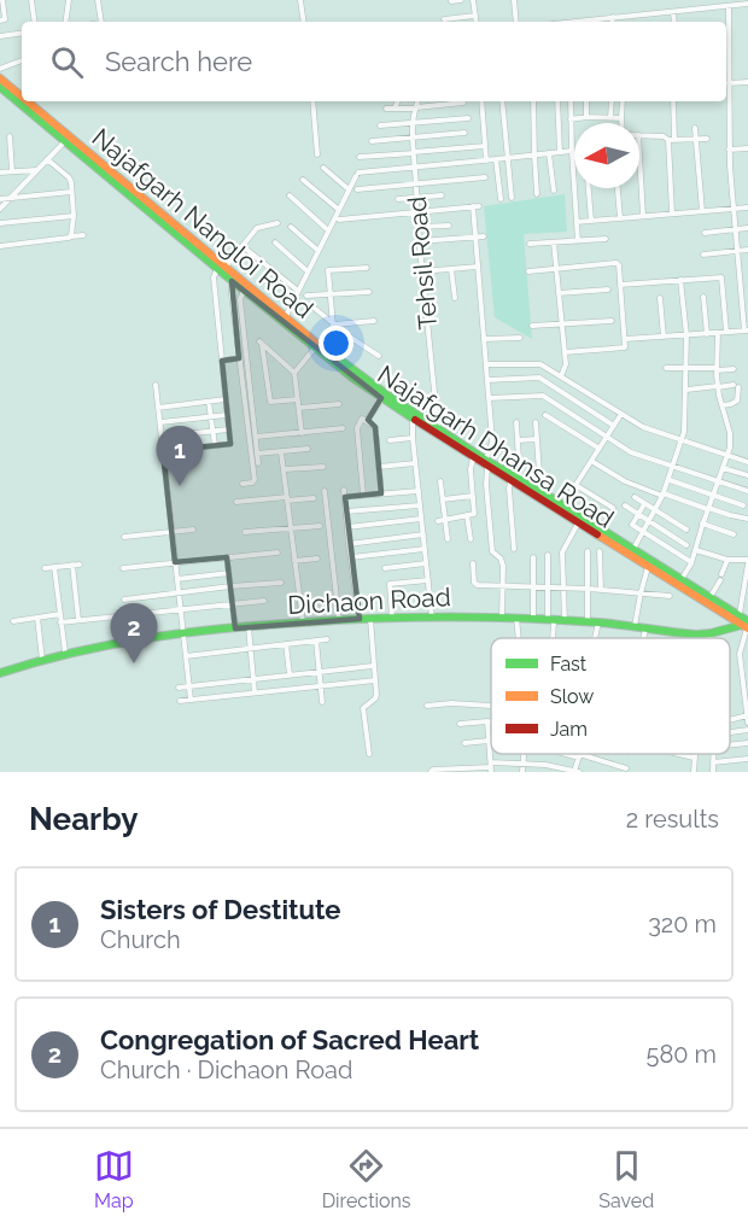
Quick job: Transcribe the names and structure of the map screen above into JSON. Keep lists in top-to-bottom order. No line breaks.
{"streets":{"main road":["Najafgarh Nangloi Road","Najafgarh Dhansa Road","Dichaon Road"],"street":["Tehsil Road"]},"crossings":[["Najafgarh Nangloi Road","Tehsil Road"],["Najafgarh Nangloi Road","Najafgarh Dhansa Road"],["Najafgarh Nangloi Road","Dichaon Road"],["Najafgarh Dhansa Road","Dichaon Road"]],"legend":["Fast","Slow","Jam"],"north":"left","page":{"search":"Search here","pins":["1","2"],"heading":["Nearby","2 results"],"list":[{"mark":"1","name":"Sisters of Destitute","note":"Church","value":"320 m"},{"mark":"2","name":"Congregation of Sacred Heart","note":"Church · Dichaon Road","value":"580 m"}],"nav":["Map","Directions","Saved"]}}
